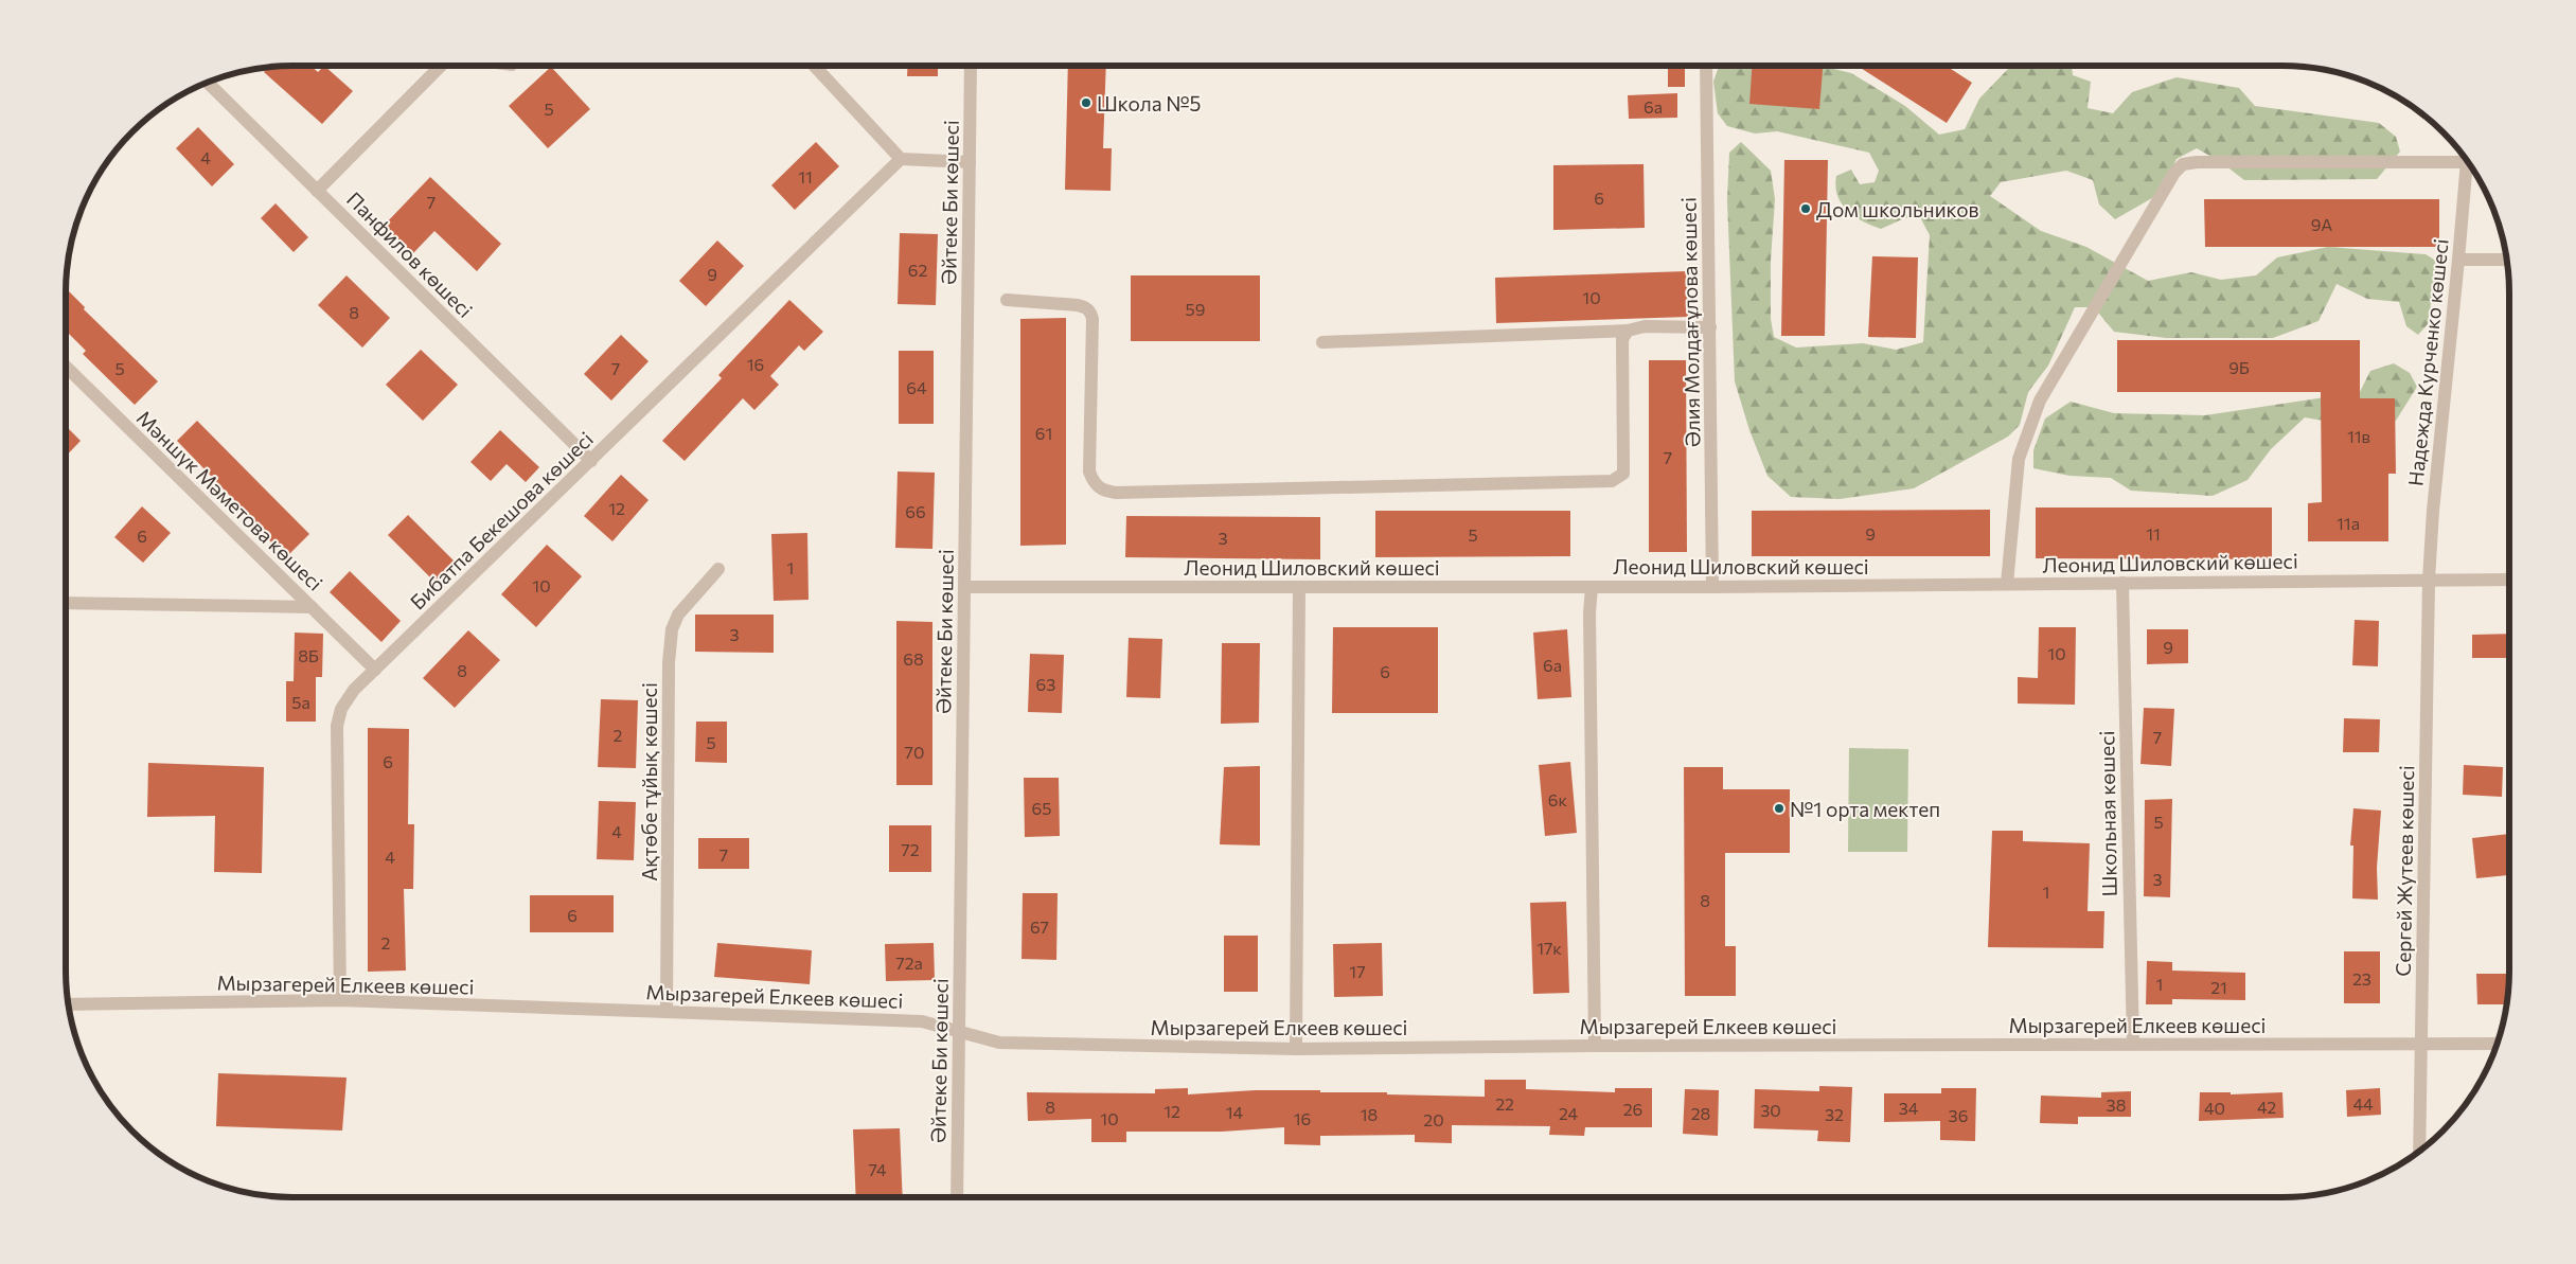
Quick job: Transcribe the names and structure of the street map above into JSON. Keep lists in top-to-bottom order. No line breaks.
{"streets":{"street":["Әйтеке Би көшесі","Панфилов көшесі","Әлия Молдағұлова көшесі","Надежда Курченко көшесі","Мәншүк Мәметова көшесі","Бибатпа Бекешова көшесі","Леонид Шиловский көшесі","Ақтөбе тұйық көшесі","Школьная көшесі","Сергей Жутеев көшесі","Мырзагерей Елкеев көшесі"]},"crossings":[["Әйтеке Би көшесі","Леонид Шиловский көшесі"],["Әйтеке Би көшесі","Мырзагерей Елкеев көшесі"],["Панфилов көшесі","Бибатпа Бекешова көшесі"],["Әлия Молдағұлова көшесі","Леонид Шиловский көшесі"],["Надежда Курченко көшесі","Леонид Шиловский көшесі"],["Надежда Курченко көшесі","Сергей Жутеев көшесі"],["Мәншүк Мәметова көшесі","Бибатпа Бекешова көшесі"],["Бибатпа Бекешова көшесі","Мырзагерей Елкеев көшесі"],["Леонид Шиловский көшесі","Школьная көшесі"],["Леонид Шиловский көшесі","Сергей Жутеев көшесі"],["Ақтөбе тұйық көшесі","Мырзагерей Елкеев көшесі"],["Школьная көшесі","Мырзагерей Елкеев көшесі"],["Сергей Жутеев көшесі","Мырзагерей Елкеев көшесі"]],"places":["Школа №5","Дом школьников","№1 орта мектеп"],"house_numbers":["6а","5","4","11","6","7","9А","62","9","10","59","8","16","9Б","5","7","64","61","11в","7","12","66","11а","9","11","5","6","3","1","10","3","9","10","8Б","68","6а","8","6","63","5а","2","7","5","70","6","6к","65","5","4","72","7","4","3","1","8","6","67","2","17к","72а","17","23","1","21","22","44","38","8","42","34","40","26","30","12","14","24","28","18","32","36","10","16","20","74"]}
